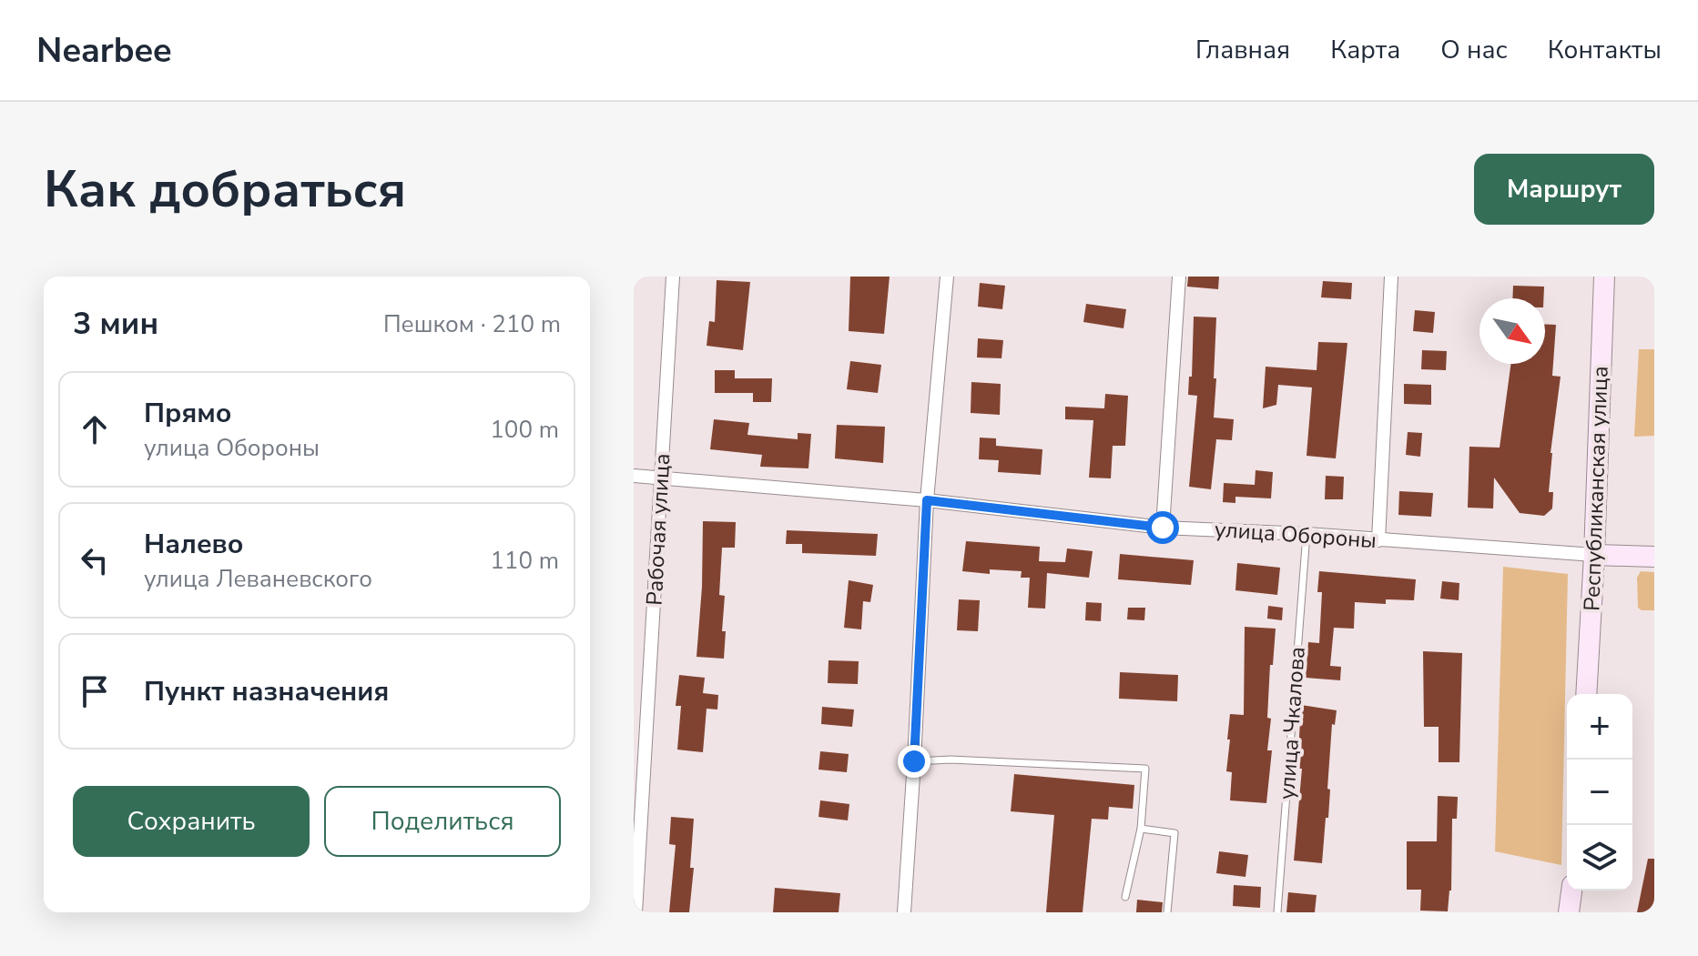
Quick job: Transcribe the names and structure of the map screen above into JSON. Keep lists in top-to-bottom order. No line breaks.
{"streets":{"street":["Республиканская улица","Рабочая улица","улица Обороны"],"lane":["улица Чкалова"]},"crossings":[["Республиканская улица","улица Обороны"],["Рабочая улица","улица Обороны"],["улица Обороны","улица Чкалова"]],"north":"bottom right","page":{"header":"Nearbee","nav":["Главная","Карта","О нас","Контакты"],"buttons":["Маршрут",["Сохранить","Поделиться"]],"title":"Как добраться","heading":["3 мин","Пешком · 210 m"],"list":[["Прямо","улица Обороны","100 m"],["Налево","улица Леваневского","110 m"],"Пункт назначения"],"map_buttons":["+","−"]}}
